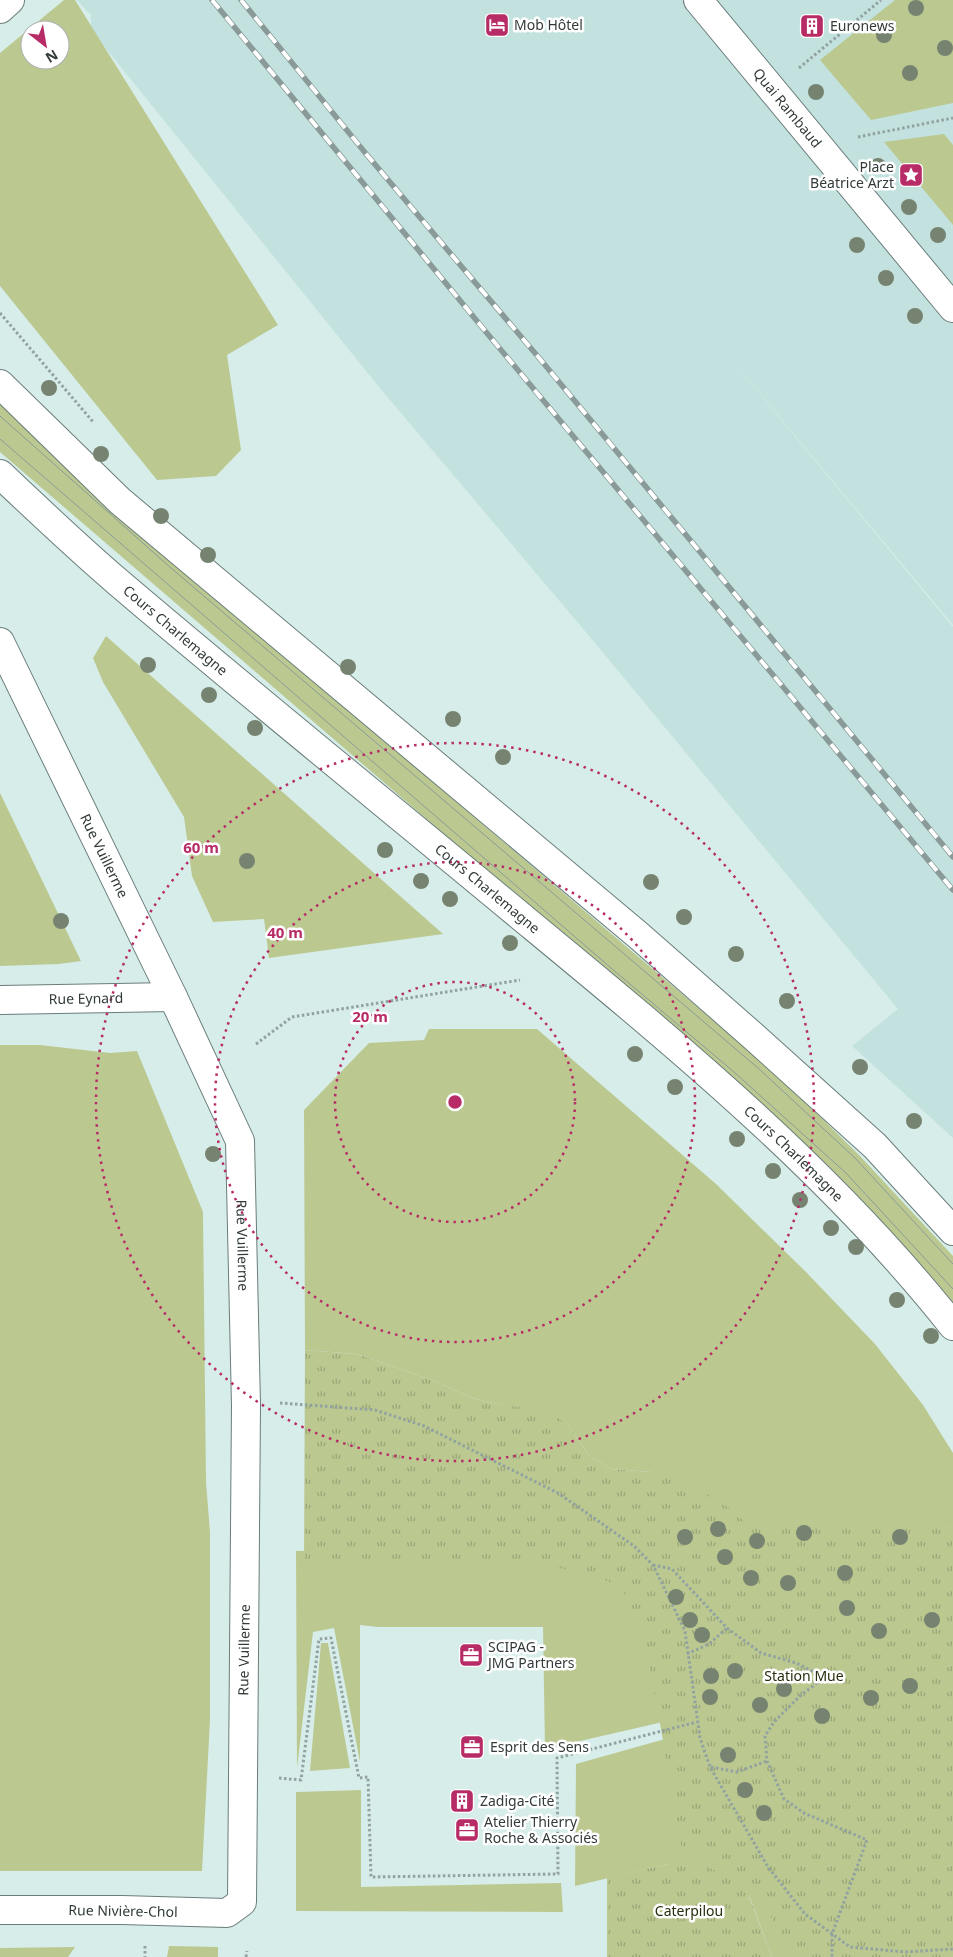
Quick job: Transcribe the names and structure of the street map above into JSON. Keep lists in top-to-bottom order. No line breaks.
{"streets":{"street":["Quai Rambaud","Cours Charlemagne","Rue Vuillerme","Rue Eynard","Rue Nivière-Chol"]},"crossings":[["Rue Vuillerme","Rue Eynard"],["Rue Vuillerme","Rue Nivière-Chol"]],"parks":["Station Mue","Caterpilou"],"places":{"hotel":["Mob Hôtel"],"building":["Euronews","Zadiga-Cité"],"place":["Place Béatrice Arzt"],"office":["SCIPAG - JMG Partners","Esprit des Sens","Atelier Thierry Roche & Associés"]},"north":"bottom right","rings":["60 m","40 m","20 m"]}
